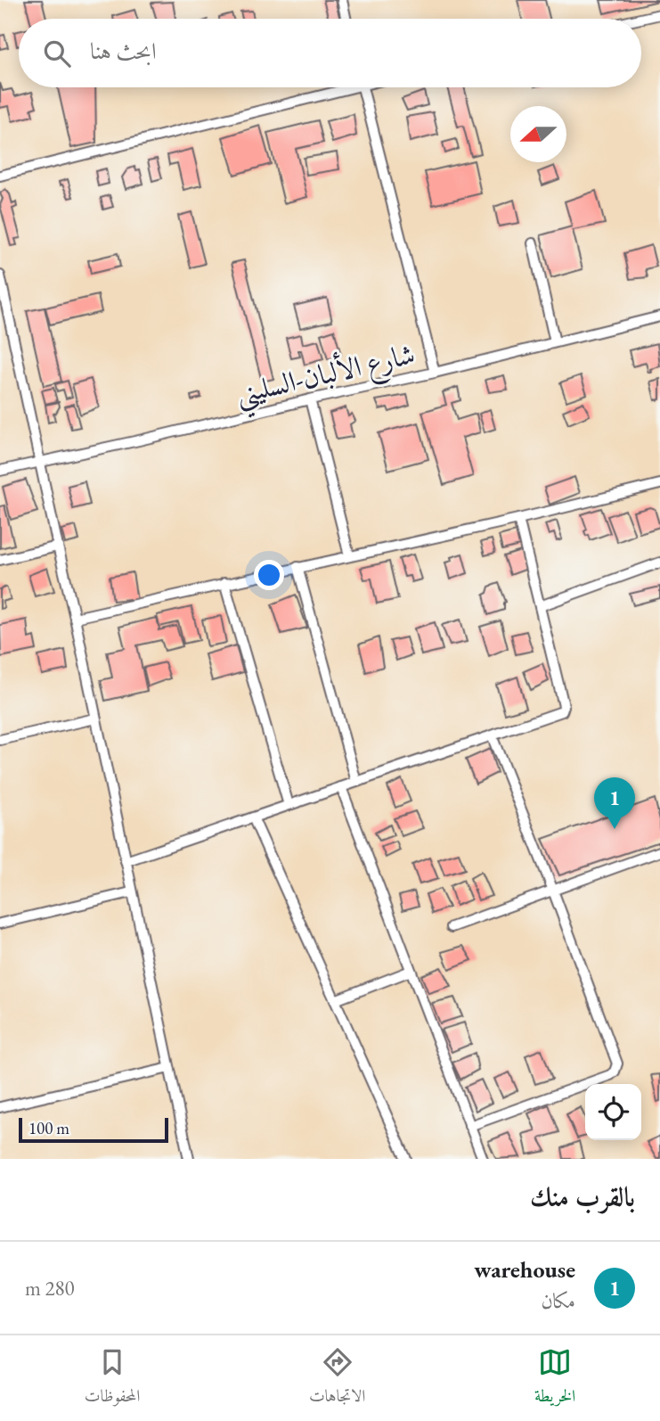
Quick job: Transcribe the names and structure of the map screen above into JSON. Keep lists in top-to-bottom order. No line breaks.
{"streets":{"street":["شارع الألبان-السليني"]},"scale_bar":"100 m","north":"left","page":{"search":"ابحث هنا","pins":"1","scale":"100 m","heading":"بالقرب منك","list":[{"mark":"1","name":"warehouse","note":"مكان","value":"280 m"}],"nav":["الخريطة","الاتجاهات","المحفوظات"]}}
